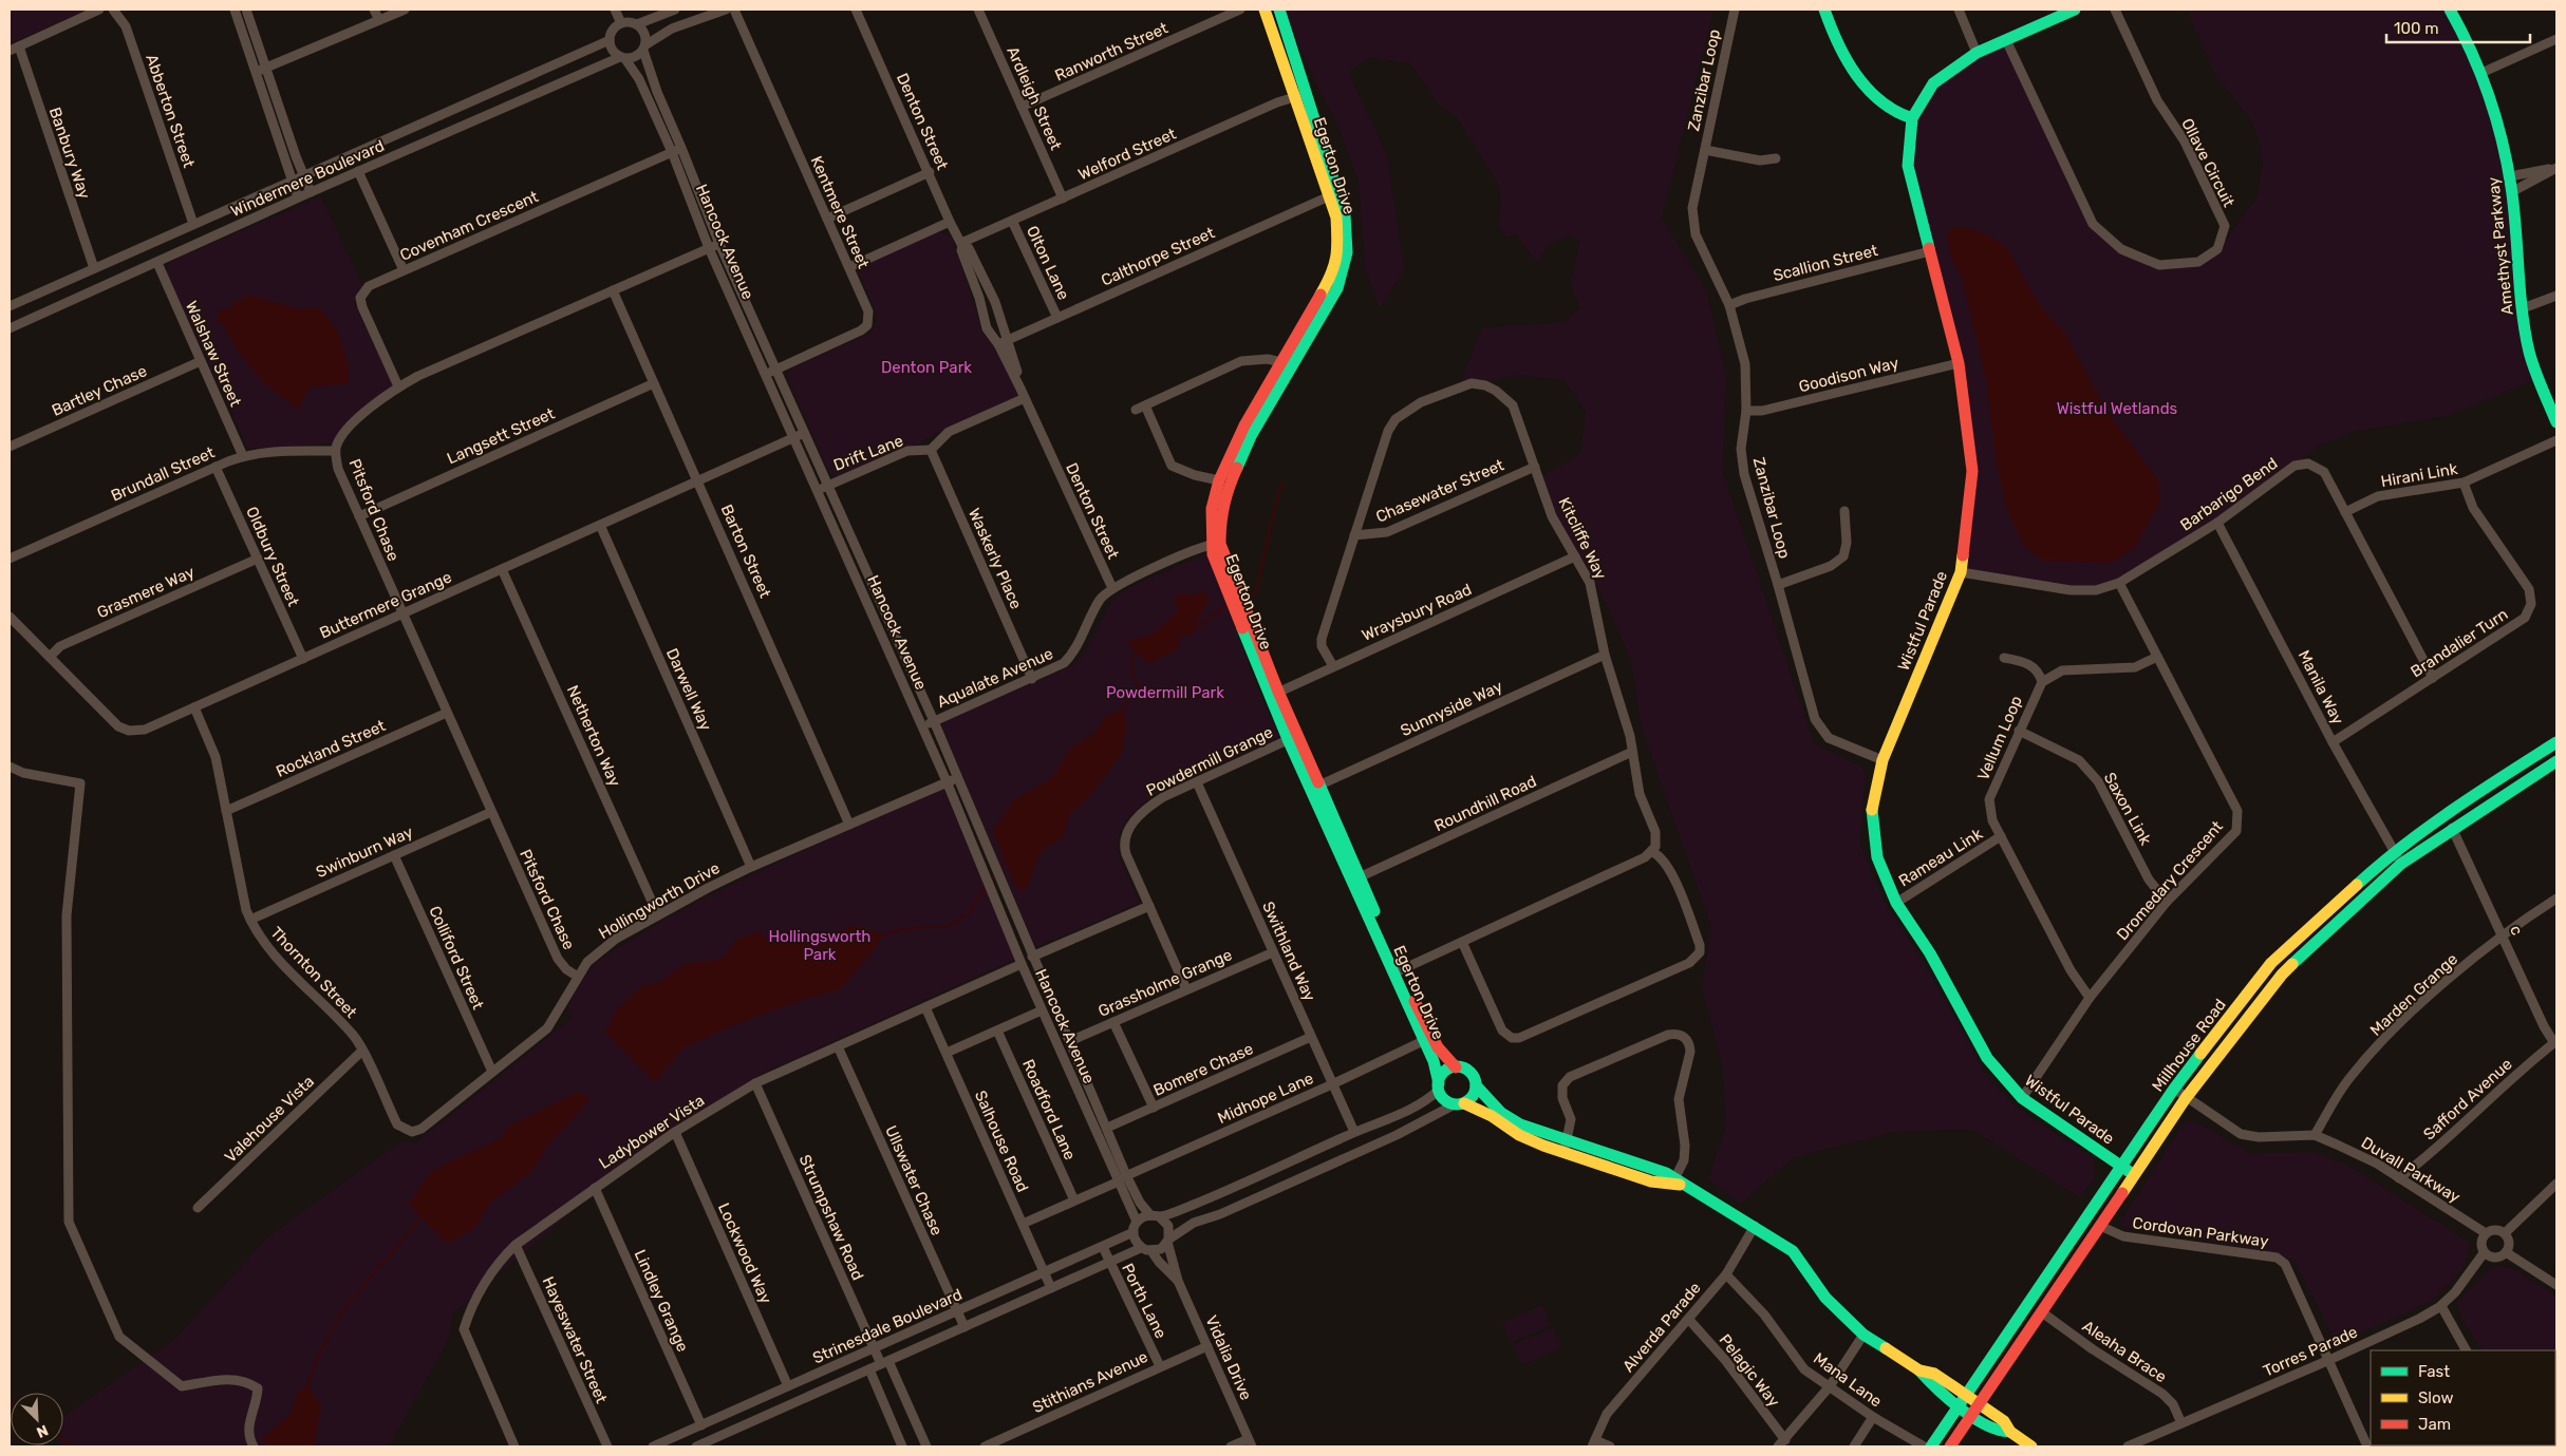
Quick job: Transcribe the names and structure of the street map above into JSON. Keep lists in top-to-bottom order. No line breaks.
{"streets":{"street":["Ranworth Street","Zanzibar Loop","Ardleigh Street","Abberton Street","Denton Street","Banbury Way","Welford Street","Ollave Circuit","Egerton Drive","Windermere Boulevard","Kentmere Street","Covenham Crescent","Hancock Avenue","Amethyst Parkway","Calthorpe Street","Olton Lane","Scallion Street","Walshaw Street","Goodison Way","Bartley Chase","Langsett Street","Drift Lane","Brundall Street","Hirani Link","Chasewater Street","Barbarigo Bend","Pitsford Chase","Kitcliffe Way","Barton Street","Oldbury Street","Waskerly Place","Grasmere Way","Buttermere Grange","Wraysbury Road","Wistful Parade","Brandalier Turn","Aqualate Avenue","Manila Way","Darwell Way","Sunnyside Way","Netherton Way","Vellum Loop","Rockland Street","Powdermill Grange","Roundhill Road","Saxon Link","Swinburn Way","Rameau Link","Dromedary Crescent","Hollingworth Drive","c","Swithland Way","Colliford Street","Thornton Street","Grassholme Grange","Marden Grange","Millhouse Road","Bomere Chase","Midhope Lane","Safford Avenue","Roadford Lane","Valehouse Vista","Ladybower Vista","Salhouse Road","Duvall Parkway","Ullswater Chase","Strumpshaw Road","Cordovan Parkway","Lockwood Way","Lindley Grange","Porth Lane","Strinesdale Boulevard","Alverda Parade","Hayeswater Street","Aleaha Brace","Torres Parade","Vidalia Drive","Pelagic Way","Mana Lane","Stithians Avenue"]},"crossings":[["Ranworth Street","Ardleigh Street"],["Zanzibar Loop","Scallion Street"],["Zanzibar Loop","Goodison Way"],["Zanzibar Loop","Wistful Parade"],["Ardleigh Street","Welford Street"],["Abberton Street","Windermere Boulevard"],["Denton Street","Welford Street"],["Denton Street","Calthorpe Street"],["Denton Street","Aqualate Avenue"],["Banbury Way","Windermere Boulevard"],["Welford Street","Egerton Drive"],["Welford Street","Olton Lane"],["Ollave Circuit","Wistful Parade"],["Egerton Drive","Calthorpe Street"],["Egerton Drive","Wraysbury Road"],["Egerton Drive","Aqualate Avenue"],["Egerton Drive","Sunnyside Way"],["Egerton Drive","Powdermill Grange"],["Egerton Drive","Roundhill Road"],["Egerton Drive","Millhouse Road"],["Egerton Drive","Midhope Lane"],["Egerton Drive","Alverda Parade"],["Windermere Boulevard","Hancock Avenue"],["Windermere Boulevard","Walshaw Street"],["Kentmere Street","Hancock Avenue"],["Covenham Crescent","Hancock Avenue"],["Covenham Crescent","Pitsford Chase"],["Hancock Avenue","Drift Lane"],["Hancock Avenue","Pitsford Chase"],["Hancock Avenue","Buttermere Grange"],["Hancock Avenue","Aqualate Avenue"],["Hancock Avenue","Hollingworth Drive"],["Hancock Avenue","Grassholme Grange"],["Hancock Avenue","Bomere Chase"],["Hancock Avenue","Midhope Lane"],["Hancock Avenue","Ladybower Vista"],["Hancock Avenue","Strinesdale Boulevard"],["Hancock Avenue","Vidalia Drive"],["Calthorpe Street","Olton Lane"],["Scallion Street","Wistful Parade"],["Walshaw Street","Bartley Chase"],["Walshaw Street","Brundall Street"],["Goodison Way","Wistful Parade"],["Langsett Street","Pitsford Chase"],["Langsett Street","Barton Street"],["Drift Lane","Waskerly Place"],["Brundall Street","Pitsford Chase"],["Brundall Street","Oldbury Street"],["Hirani Link","Barbarigo Bend"],["Hirani Link","Brandalier Turn"],["Chasewater Street","Kitcliffe Way"],["Barbarigo Bend","Wistful Parade"],["Barbarigo Bend","Brandalier Turn"],["Barbarigo Bend","Manila Way"],["Barbarigo Bend","Dromedary Crescent"],["Pitsford Chase","Barton Street"],["Pitsford Chase","Buttermere Grange"],["Pitsford Chase","Rockland Street"],["Pitsford Chase","Swinburn Way"],["Pitsford Chase","Hollingworth Drive"],["Kitcliffe Way","Wraysbury Road"],["Kitcliffe Way","Sunnyside Way"],["Kitcliffe Way","Roundhill Road"],["Barton Street","Buttermere Grange"],["Barton Street","Hollingworth Drive"],["Oldbury Street","Grasmere Way"],["Oldbury Street","Buttermere Grange"],["Waskerly Place","Aqualate Avenue"],["Grasmere Way","Buttermere Grange"],["Buttermere Grange","Darwell Way"],["Buttermere Grange","Netherton Way"],["Buttermere Grange","Thornton Street"],["Wistful Parade","Rameau Link"],["Wistful Parade","Dromedary Crescent"],["Wistful Parade","Millhouse Road"],["Brandalier Turn","Manila Way"],["Manila Way","Millhouse Road"],["Darwell Way","Hollingworth Drive"],["Netherton Way","Hollingworth Drive"],["Vellum Loop","Saxon Link"],["Vellum Loop","Rameau Link"],["Vellum Loop","Dromedary Crescent"],["Rockland Street","Thornton Street"],["Powdermill Grange","Swithland Way"],["Powdermill Grange","Grassholme Grange"],["Saxon Link","Dromedary Crescent"],["Swinburn Way","Colliford Street"],["Swinburn Way","Thornton Street"],["Hollingworth Drive","Colliford Street"],["Hollingworth Drive","Thornton Street"],["c","Marden Grange"],["c","Millhouse Road"],["c","Safford Avenue"],["Swithland Way","Grassholme Grange"],["Swithland Way","Bomere Chase"],["Swithland Way","Midhope Lane"],["Thornton Street","Valehouse Vista"],["Marden Grange","Duvall Parkway"],["Millhouse Road","Duvall Parkway"],["Millhouse Road","Cordovan Parkway"],["Millhouse Road","Aleaha Brace"],["Midhope Lane","Roadford Lane"],["Midhope Lane","Salhouse Road"],["Safford Avenue","Duvall Parkway"],["Ladybower Vista","Salhouse Road"],["Ladybower Vista","Ullswater Chase"],["Ladybower Vista","Strumpshaw Road"],["Ladybower Vista","Lockwood Way"],["Ladybower Vista","Lindley Grange"],["Ladybower Vista","Hayeswater Street"],["Salhouse Road","Strinesdale Boulevard"],["Duvall Parkway","Torres Parade"],["Ullswater Chase","Strinesdale Boulevard"],["Strumpshaw Road","Strinesdale Boulevard"],["Cordovan Parkway","Torres Parade"],["Lockwood Way","Strinesdale Boulevard"],["Lindley Grange","Strinesdale Boulevard"],["Porth Lane","Strinesdale Boulevard"],["Porth Lane","Stithians Avenue"],["Strinesdale Boulevard","Vidalia Drive"],["Alverda Parade","Pelagic Way"],["Alverda Parade","Mana Lane"],["Aleaha Brace","Torres Parade"],["Vidalia Drive","Stithians Avenue"]],"parks":["Denton Park","Wistful Wetlands","Powdermill Park","Hollingsworth Park"],"legend":["Fast","Slow","Jam"],"scale_bar":"100 m","north":"bottom right"}
